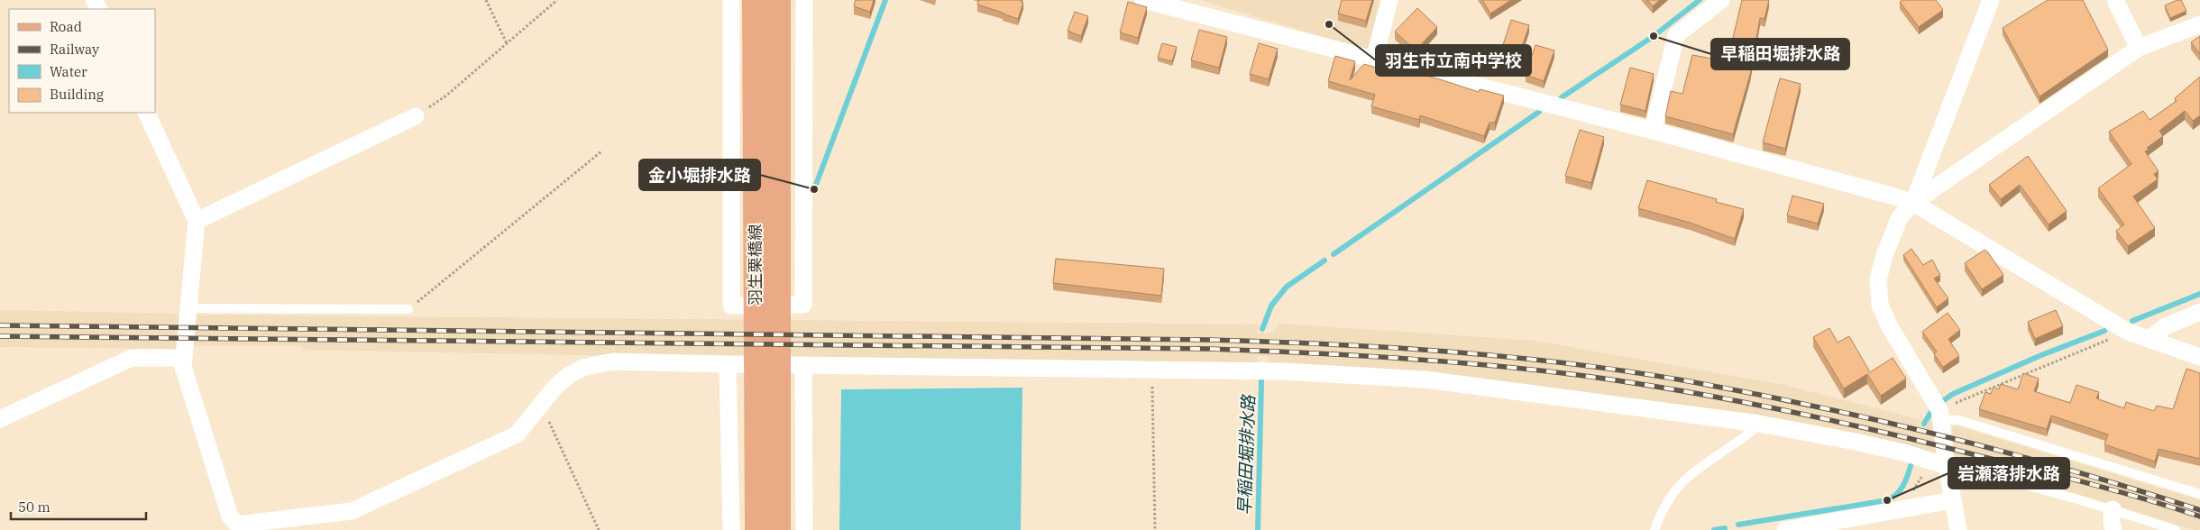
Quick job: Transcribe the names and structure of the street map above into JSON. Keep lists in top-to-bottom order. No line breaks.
{"streets":{"main road":["羽生栗橋線"]},"water":["早稲田堀排水路"],"places":["羽生市立南中学校","早稲田堀排水路","金小堀排水路","岩瀬落排水路"],"legend":["Road","Railway","Water","Building"],"scale_bar":"50 m"}
